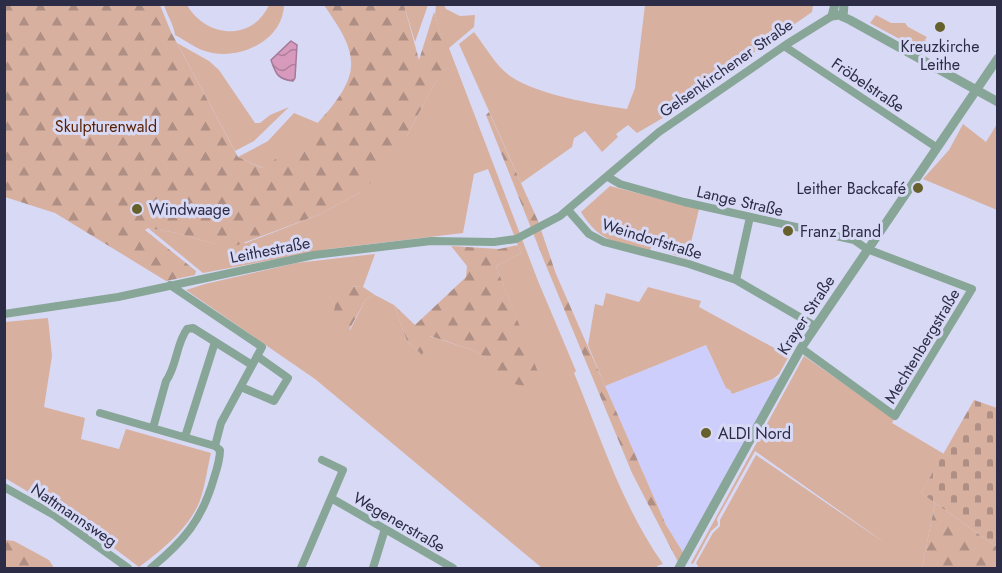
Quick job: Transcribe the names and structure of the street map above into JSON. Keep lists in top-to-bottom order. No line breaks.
{"streets":{"street":["Gelsenkirchener Straße","Fröbelstraße","Lange Straße","Weindorfstraße","Leithestraße","Krayer Straße","Mechtenbergstraße","Nattmannsweg","Wegenerstraße"]},"crossings":[["Gelsenkirchener Straße","Fröbelstraße"],["Gelsenkirchener Straße","Lange Straße"],["Gelsenkirchener Straße","Weindorfstraße"],["Gelsenkirchener Straße","Leithestraße"],["Fröbelstraße","Krayer Straße"],["Lange Straße","Krayer Straße"],["Lange Straße","Mechtenbergstraße"],["Weindorfstraße","Krayer Straße"],["Krayer Straße","Mechtenbergstraße"]],"parks":["Skulpturenwald"],"places":["Kreuzkirche Leithe","Leither Backcafé","Windwaage","Franz Brand","ALDI Nord"]}
